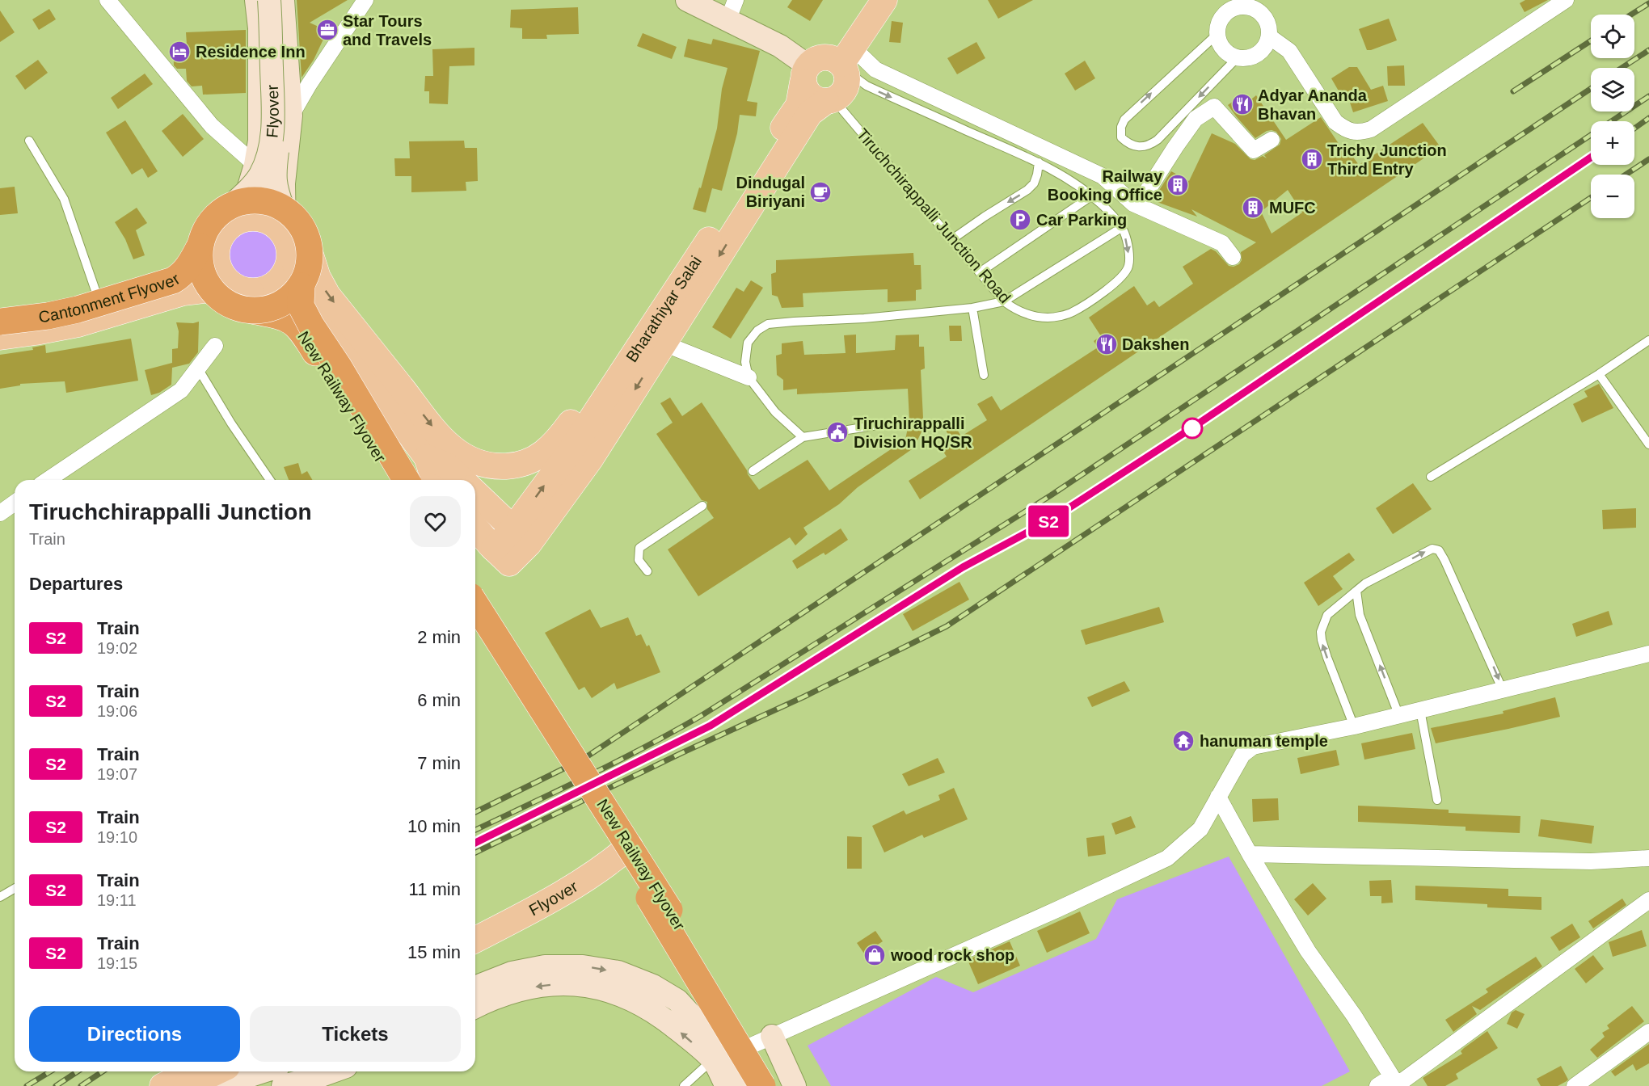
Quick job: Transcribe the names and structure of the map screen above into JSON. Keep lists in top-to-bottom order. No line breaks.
{"streets":{"highway":["Cantonment Flyover","New Railway Flyover"],"main road":["Flyover","Bharathiyar Salai"],"lane":["Tiruchchirappalli Junction Road"]},"crossings":[["Flyover","Cantonment Flyover"],["Flyover","New Railway Flyover"],["Tiruchchirappalli Junction Road","Bharathiyar Salai"],["Cantonment Flyover","New Railway Flyover"]],"places":{"office":["Star Tours and Travels"],"hotel":["Residence Inn"],"restaurant":["Adyar Ananda Bhavan","Dakshen"],"building":["Trichy Junction Third Entry","Railway Booking Office","MUFC"],"cafe":["Dindugal Biriyani"],"parking":["Car Parking"],"public building":["Tiruchirappalli Division HQ/SR"],"temple":["hanuman temple"],"shop":["wood rock shop"]},"page":{"on_map":"S2","map_buttons":["+","−"],"heading":[["Tiruchchirappalli Junction","Train"],"Departures"],"list":[{"mark":"S2","name":"Train","note":"19:02","value":"2 min"},{"mark":"S2","name":"Train","note":"19:06","value":"6 min"},{"mark":"S2","name":"Train","note":"19:07","value":"7 min"},{"mark":"S2","name":"Train","note":"19:10","value":"10 min"},{"mark":"S2","name":"Train","note":"19:11","value":"11 min"},{"mark":"S2","name":"Train","note":"19:15","value":"15 min"}],"buttons":["Directions","Tickets"]}}
